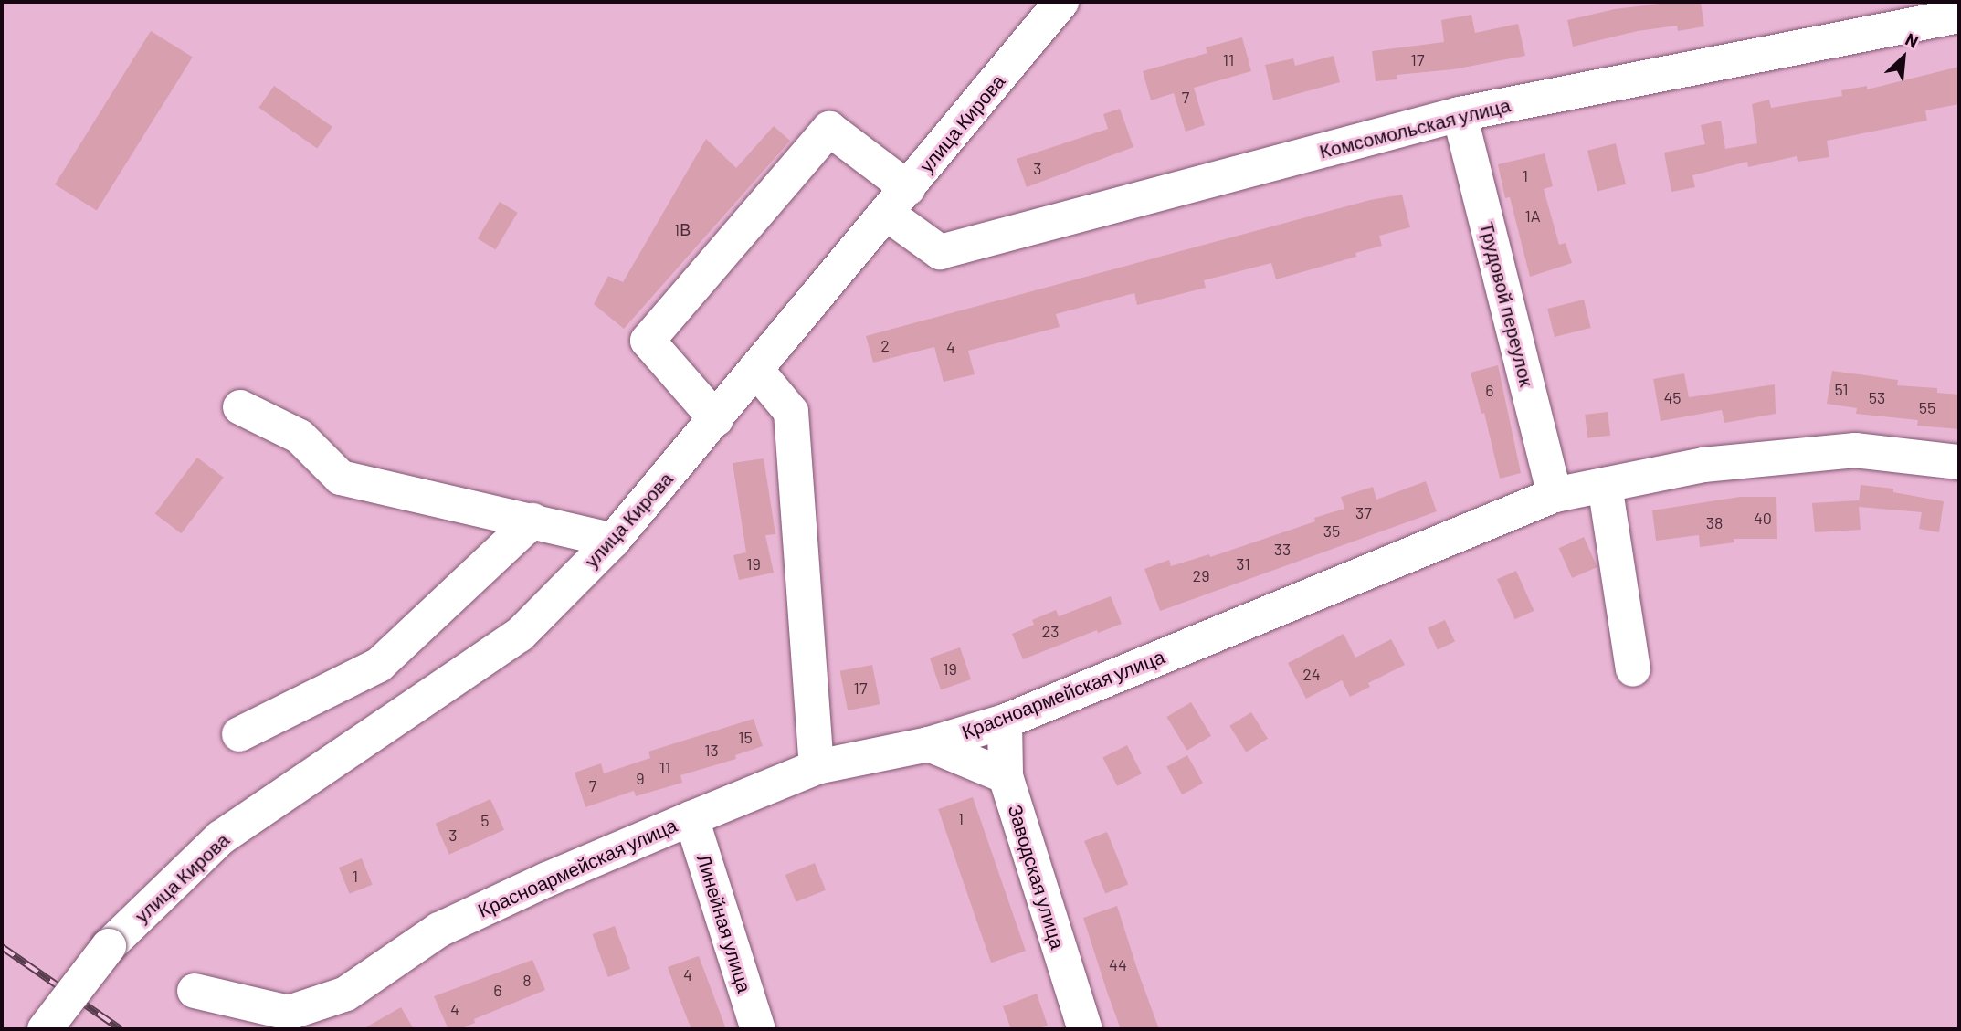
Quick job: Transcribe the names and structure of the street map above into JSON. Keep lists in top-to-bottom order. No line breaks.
{"streets":{"street":["улица Кирова","Комсомольская улица","Трудовой переулок","Красноармейская улица","Заводская улица","Линейная улица"]},"crossings":[["улица Кирова","Комсомольская улица"],["Комсомольская улица","Трудовой переулок"],["Трудовой переулок","Красноармейская улица"],["Красноармейская улица","Заводская улица"],["Красноармейская улица","Линейная улица"]],"house_numbers":["11","17","7","3","1","1A","1В","2","4","51","6","45","53","55","37","40","38","35","33","19","31","29","23","19","24","17","15","13","11","9","7","1","5","3","1","44","4","8","6","4"],"north":"top right"}
